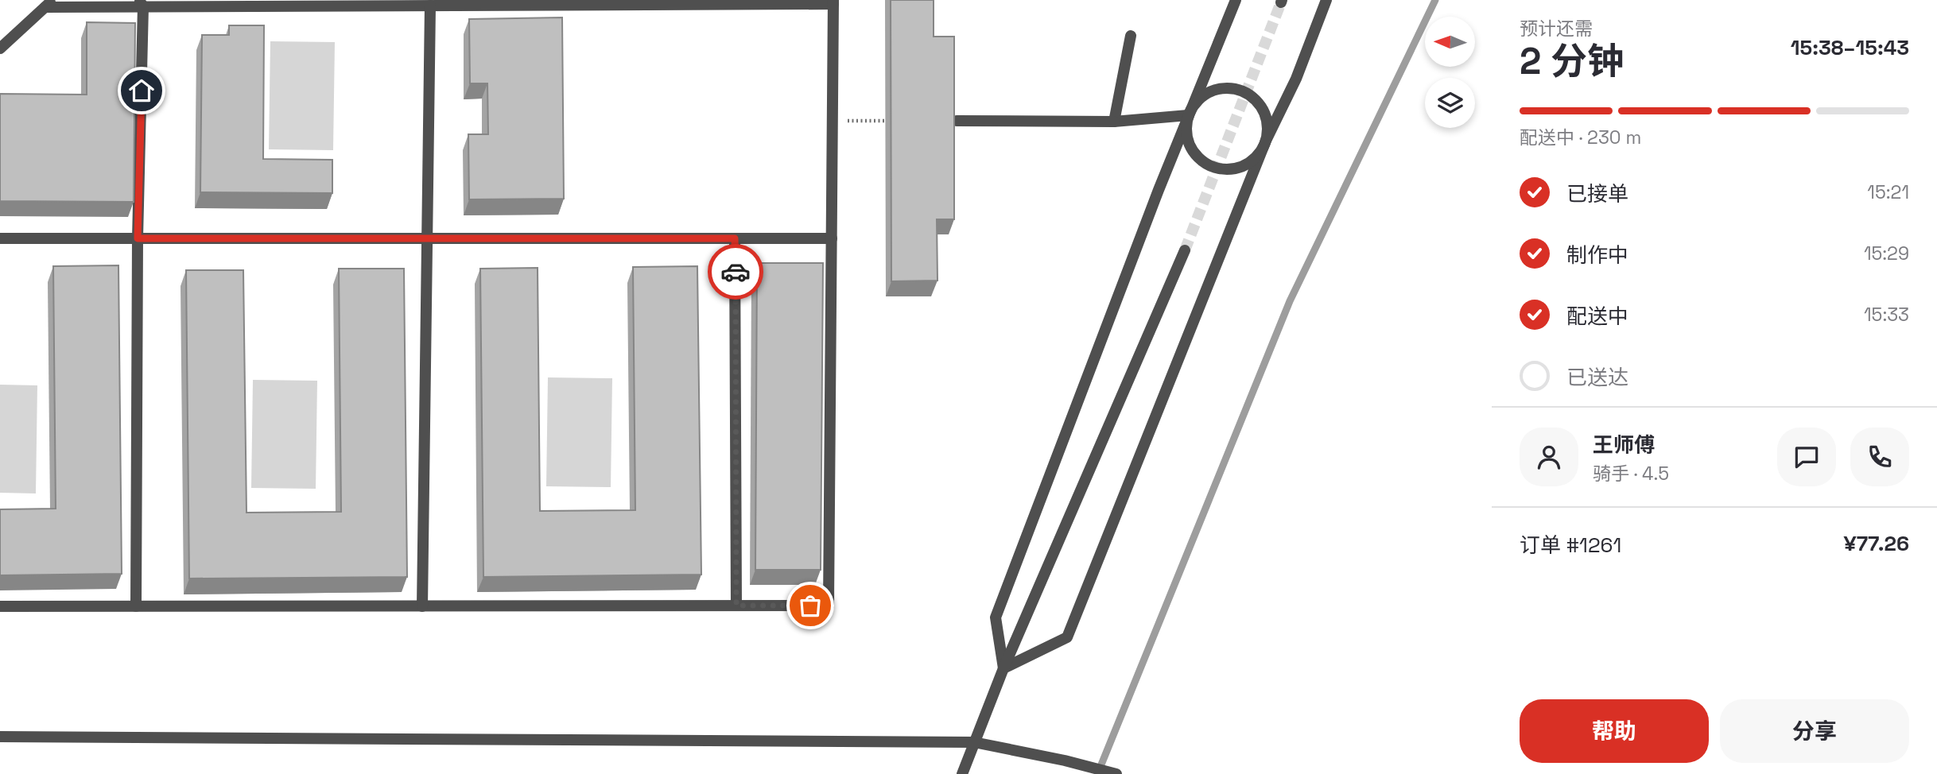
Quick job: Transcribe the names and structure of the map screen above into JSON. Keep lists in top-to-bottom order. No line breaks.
{"north":"left","page":{"heading":["2 分钟","预计还需","15:38–15:43"],"panel":["王师傅","骑手 · 4.5","订单 #1261","¥77.26"],"bar":"配送中 · 230 m","list":[["已接单","15:21"],["制作中","15:29"],["配送中","15:33"],"已送达"],"buttons":["帮助","分享"]}}
